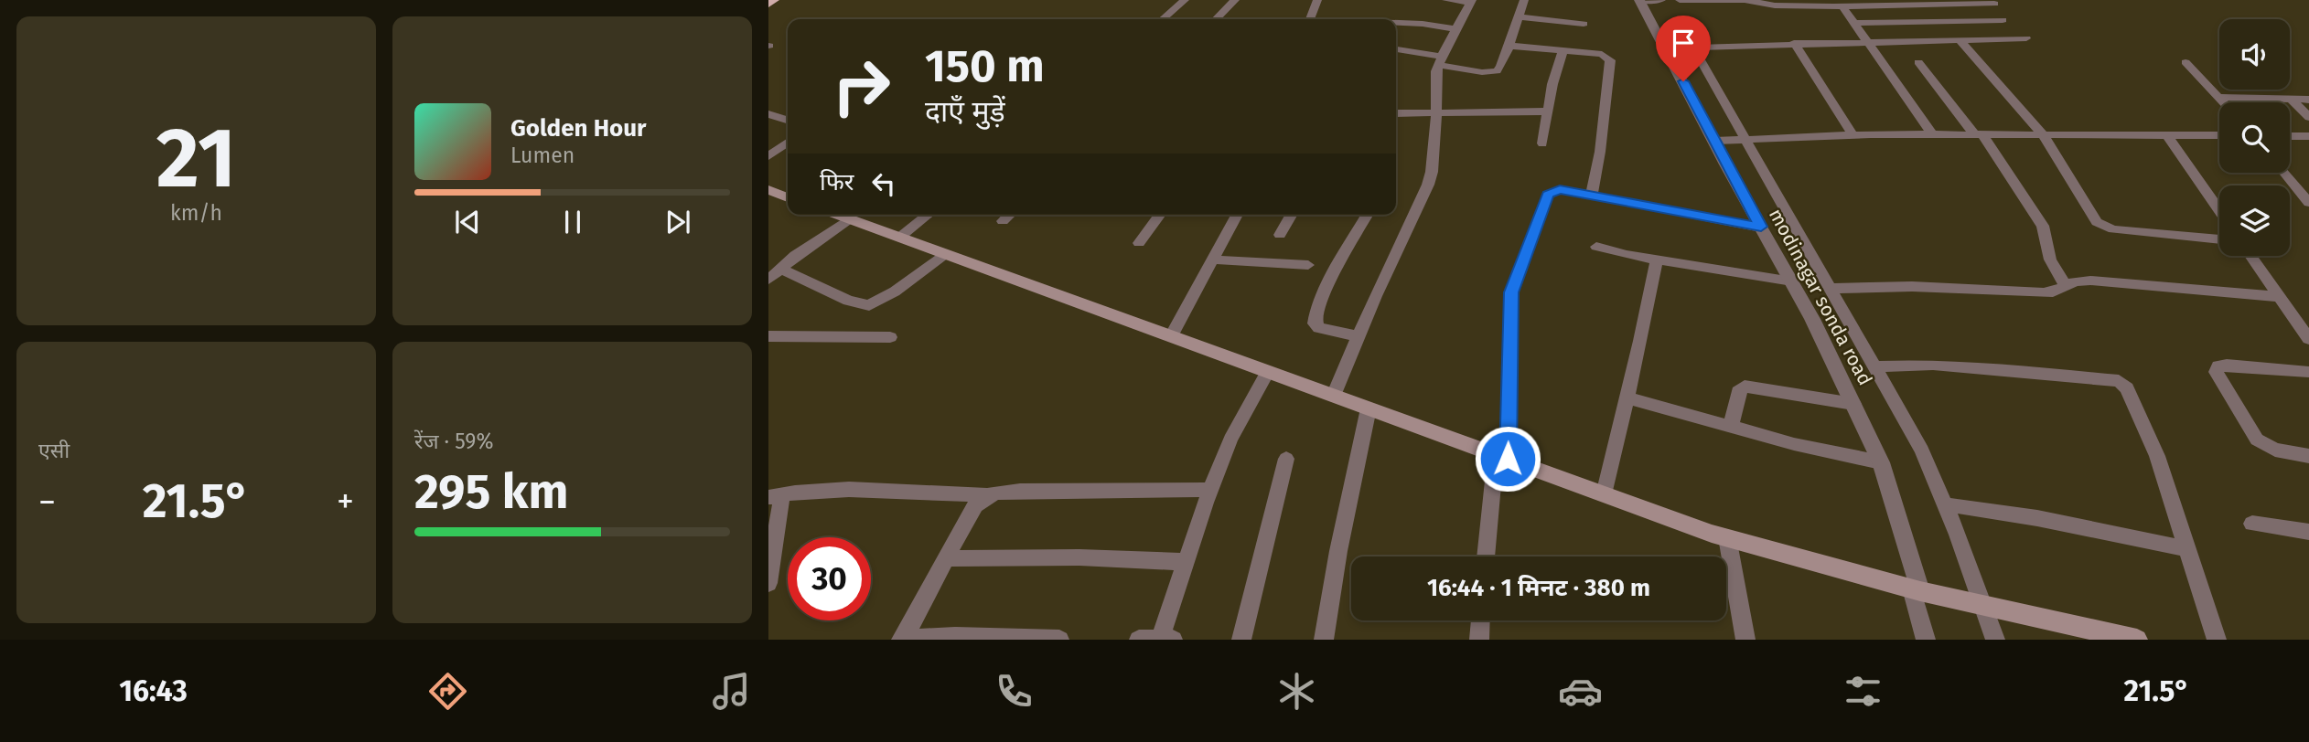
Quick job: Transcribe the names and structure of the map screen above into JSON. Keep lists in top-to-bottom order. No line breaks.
{"streets":{"street":["modinagar sonda road"]},"page":{"tile":[["21","km/h"],"एसी",["रेंज · 59%","295 km"]],"turn":["150 m","दाएँ मुड़ें"],"song":["Golden Hour","Lumen"],"then":"फिर","heat":["−","21.5°","+"],"limit":"30","trip":"16:44 · 1 मिनट · 380 m","tabs":["16:43","21.5°"]}}
